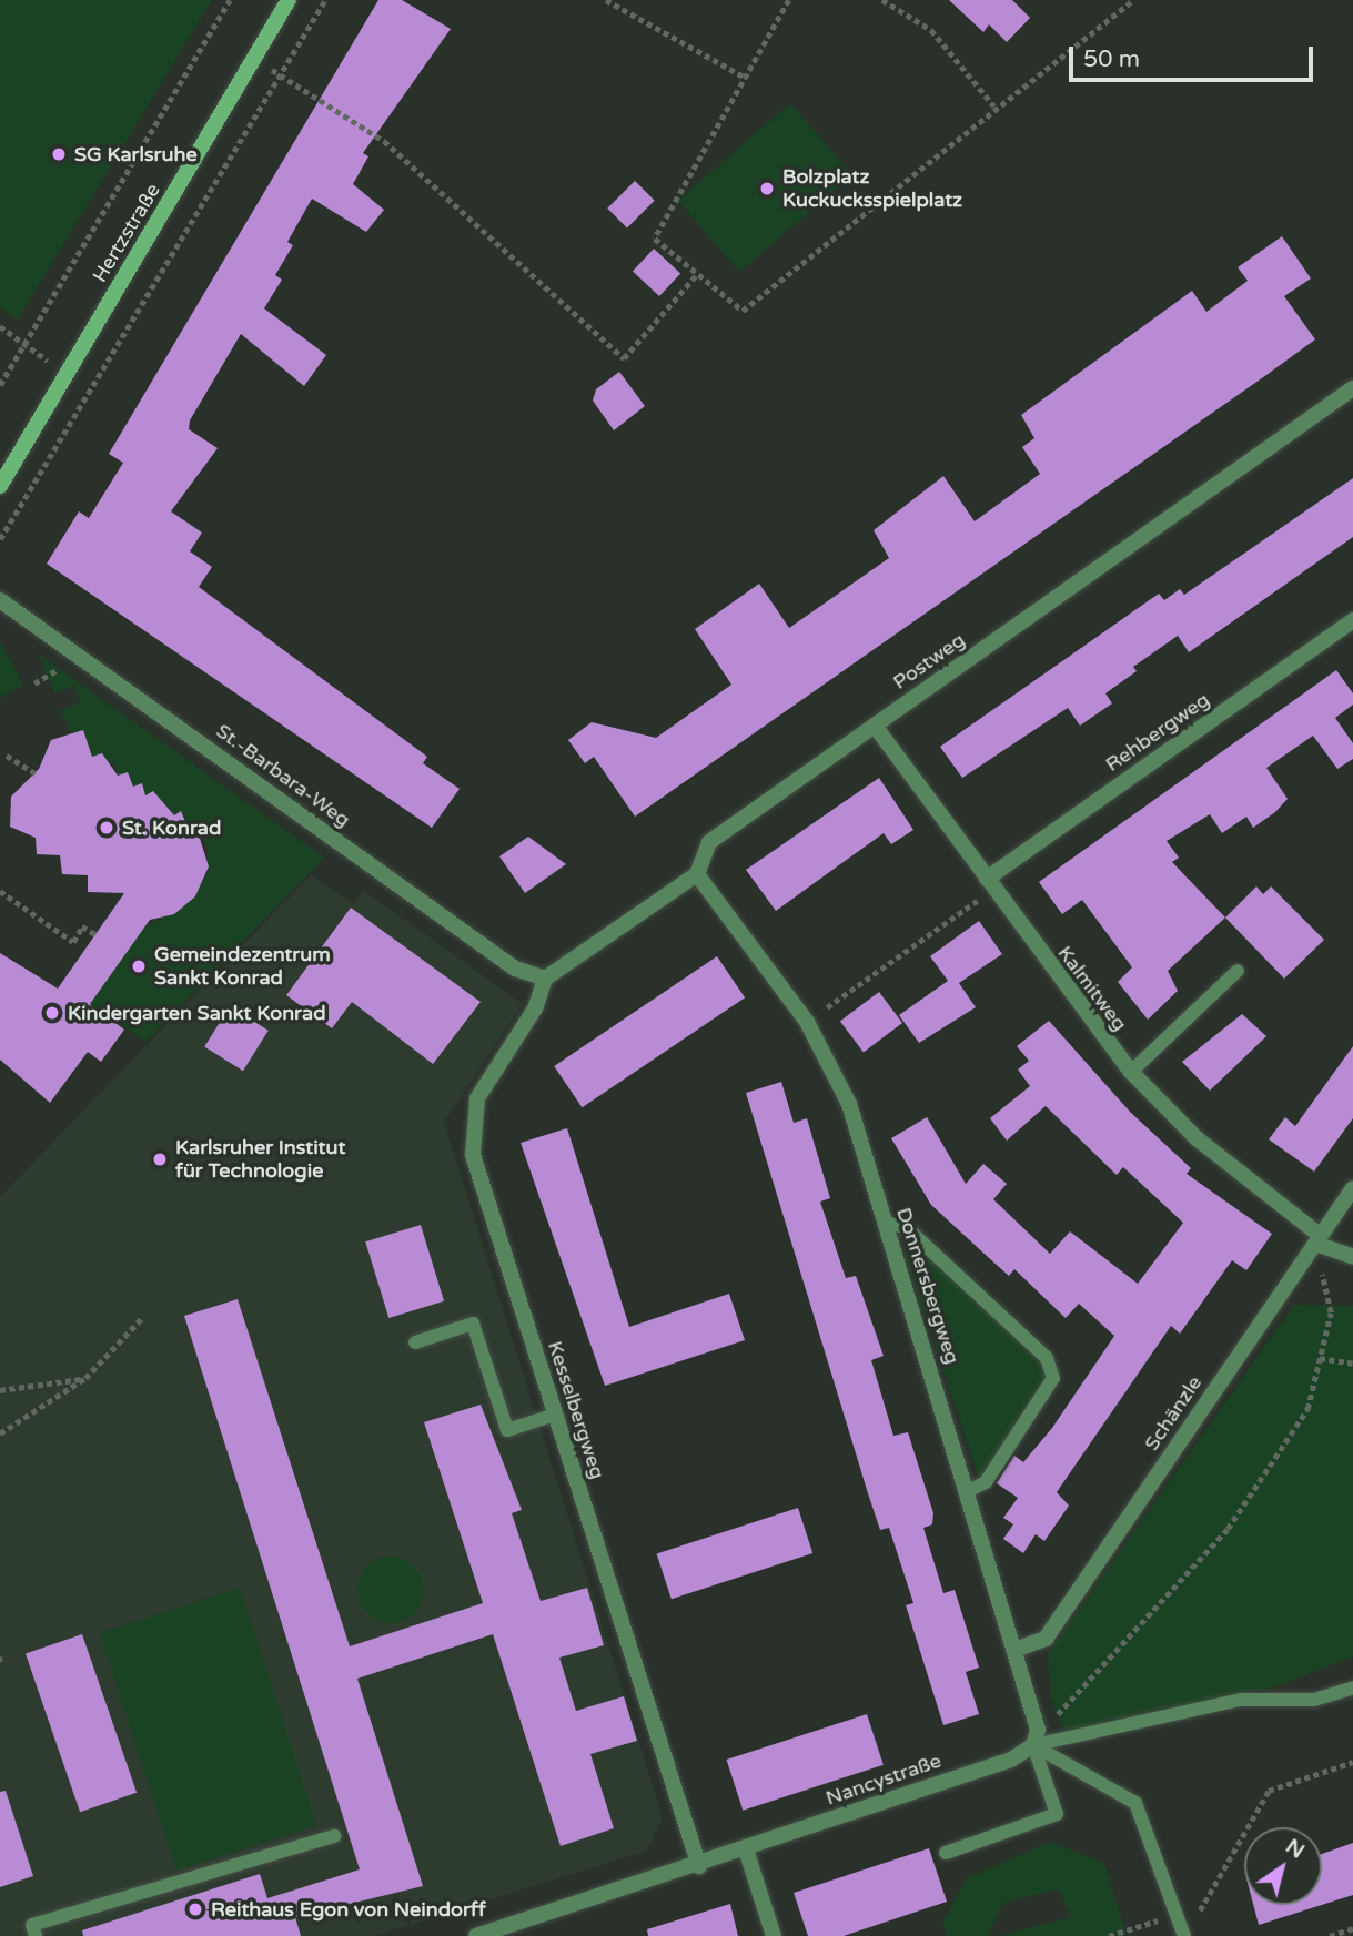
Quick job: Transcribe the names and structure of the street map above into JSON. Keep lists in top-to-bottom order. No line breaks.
{"streets":{"main road":["Hertzstraße"],"street":["Postweg","Rehbergweg","St.-Barbara-Weg","Kalmitweg","Donnersbergweg","Kesselbergweg","Schänzle","Nancystraße"]},"crossings":[["Postweg","Kalmitweg"],["Postweg","Donnersbergweg"],["Rehbergweg","Kalmitweg"],["St.-Barbara-Weg","Kesselbergweg"],["Kalmitweg","Schänzle"],["Donnersbergweg","Schänzle"],["Donnersbergweg","Nancystraße"],["Kesselbergweg","Nancystraße"]],"places":["SG Karlsruhe","Bolzplatz Kuckucksspielplatz","St. Konrad","Gemeindezentrum Sankt Konrad","Kindergarten Sankt Konrad","Karlsruher Institut für Technologie","Reithaus Egon von Neindorff"],"scale_bar":"50 m","north":"top right"}
